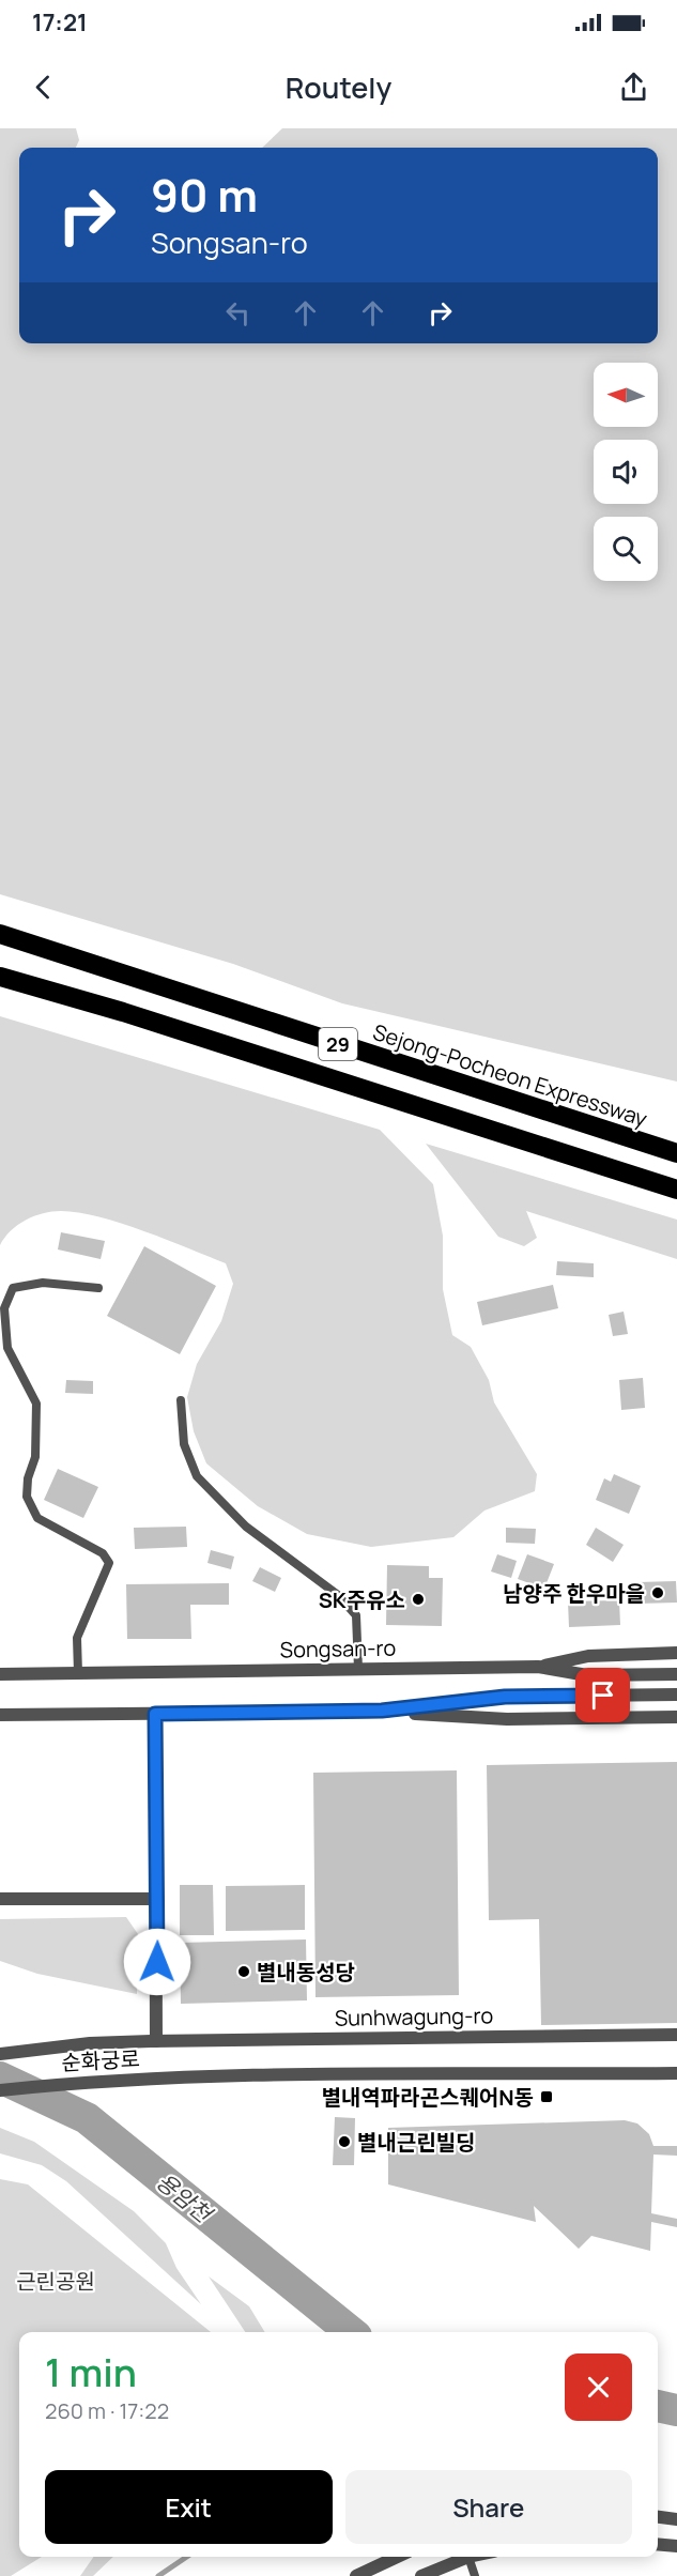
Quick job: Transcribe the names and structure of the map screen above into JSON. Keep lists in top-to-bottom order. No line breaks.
{"streets":{"highway":["29","Sejong-Pocheon Expressway"],"street":["Songsan-ro","Sunhwagung-ro","순화궁로"]},"crossings":[["Sunhwagung-ro","순화궁로"]],"water":["용암천"],"parks":["근린공원"],"places":{"other":["남양주 한우마을","SK주유소","별내동성당","별내근린빌딩"],"transit":["별내역파라곤스퀘어N동"]},"north":"left","page":{"status":"17:21","header":"Routely","turn":["90 m","Songsan-ro"],"heading":["1 min","260 m · 17:22"],"buttons":["Exit","Share"]}}
